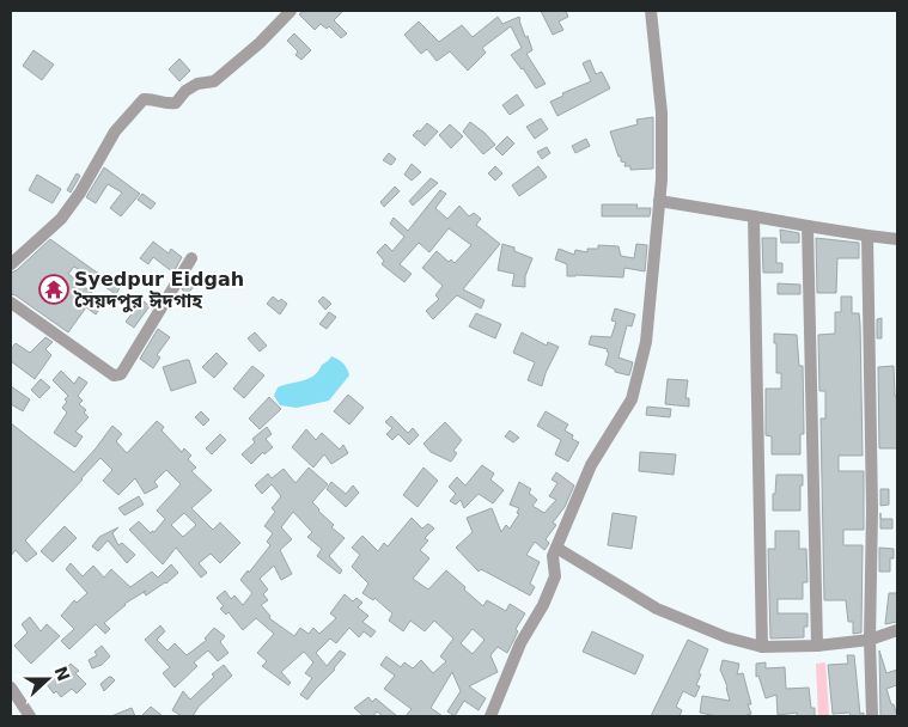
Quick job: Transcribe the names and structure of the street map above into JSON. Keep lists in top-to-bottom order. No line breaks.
{"places":{"temple":["Syedpur Eidgah সৈয়দপুর ঈদগাহ"]},"north":"right"}
